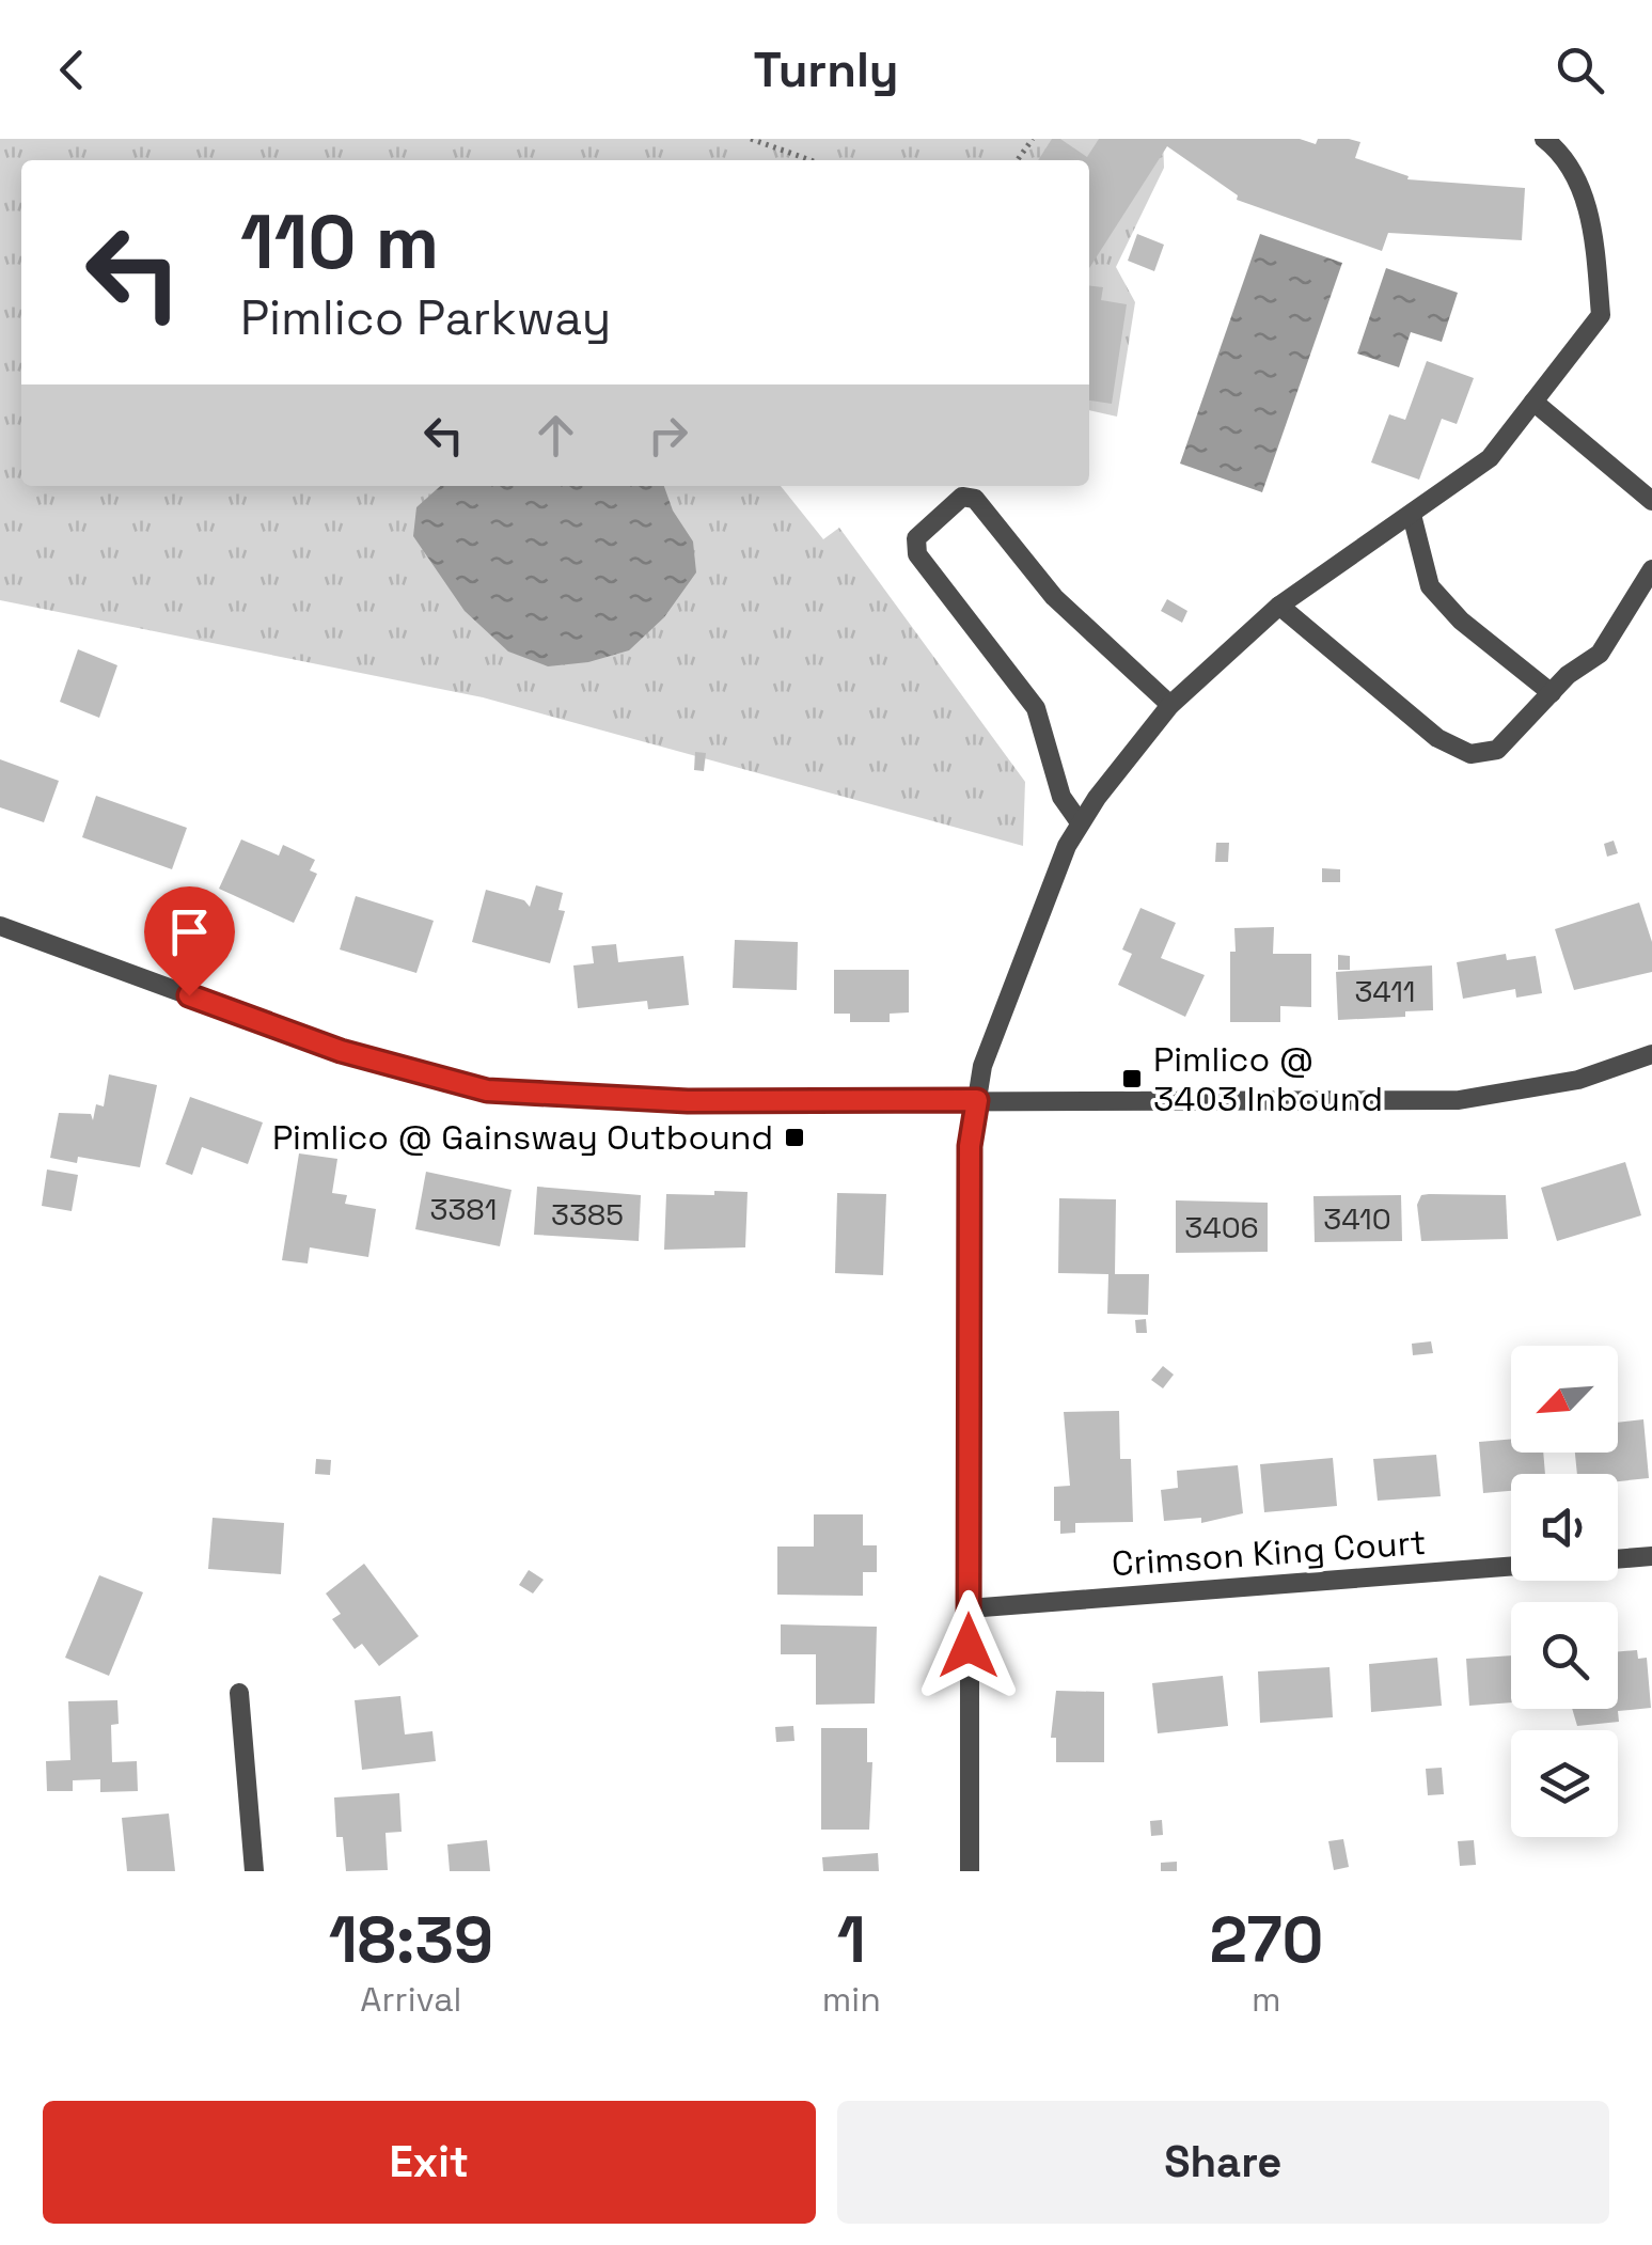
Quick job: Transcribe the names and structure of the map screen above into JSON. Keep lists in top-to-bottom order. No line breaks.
{"streets":{"street":["Crimson King Court"]},"places":{"transit":["Pimlico @ 3403 Inbound","Pimlico @ Gainsway Outbound"]},"house_numbers":["3411","3381","3385","3410","3406"],"north":"bottom left","page":{"header":"Turnly","turn":["110 m","Pimlico Parkway"],"eta":["18:39","Arrival","1","min","270","m"],"buttons":["Exit","Share"]}}
